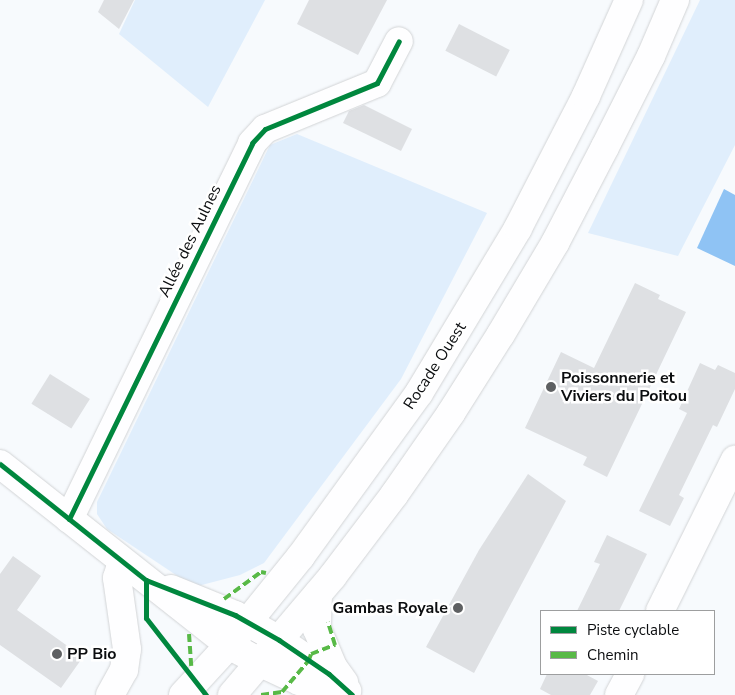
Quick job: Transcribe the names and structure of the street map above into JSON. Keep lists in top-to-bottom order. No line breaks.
{"streets":{"street":["Allée des Aulnes","Rocade Ouest"]},"places":["Poissonnerie et Viviers du Poitou","Gambas Royale","PP Bio"],"legend":["Piste cyclable","Chemin"]}
